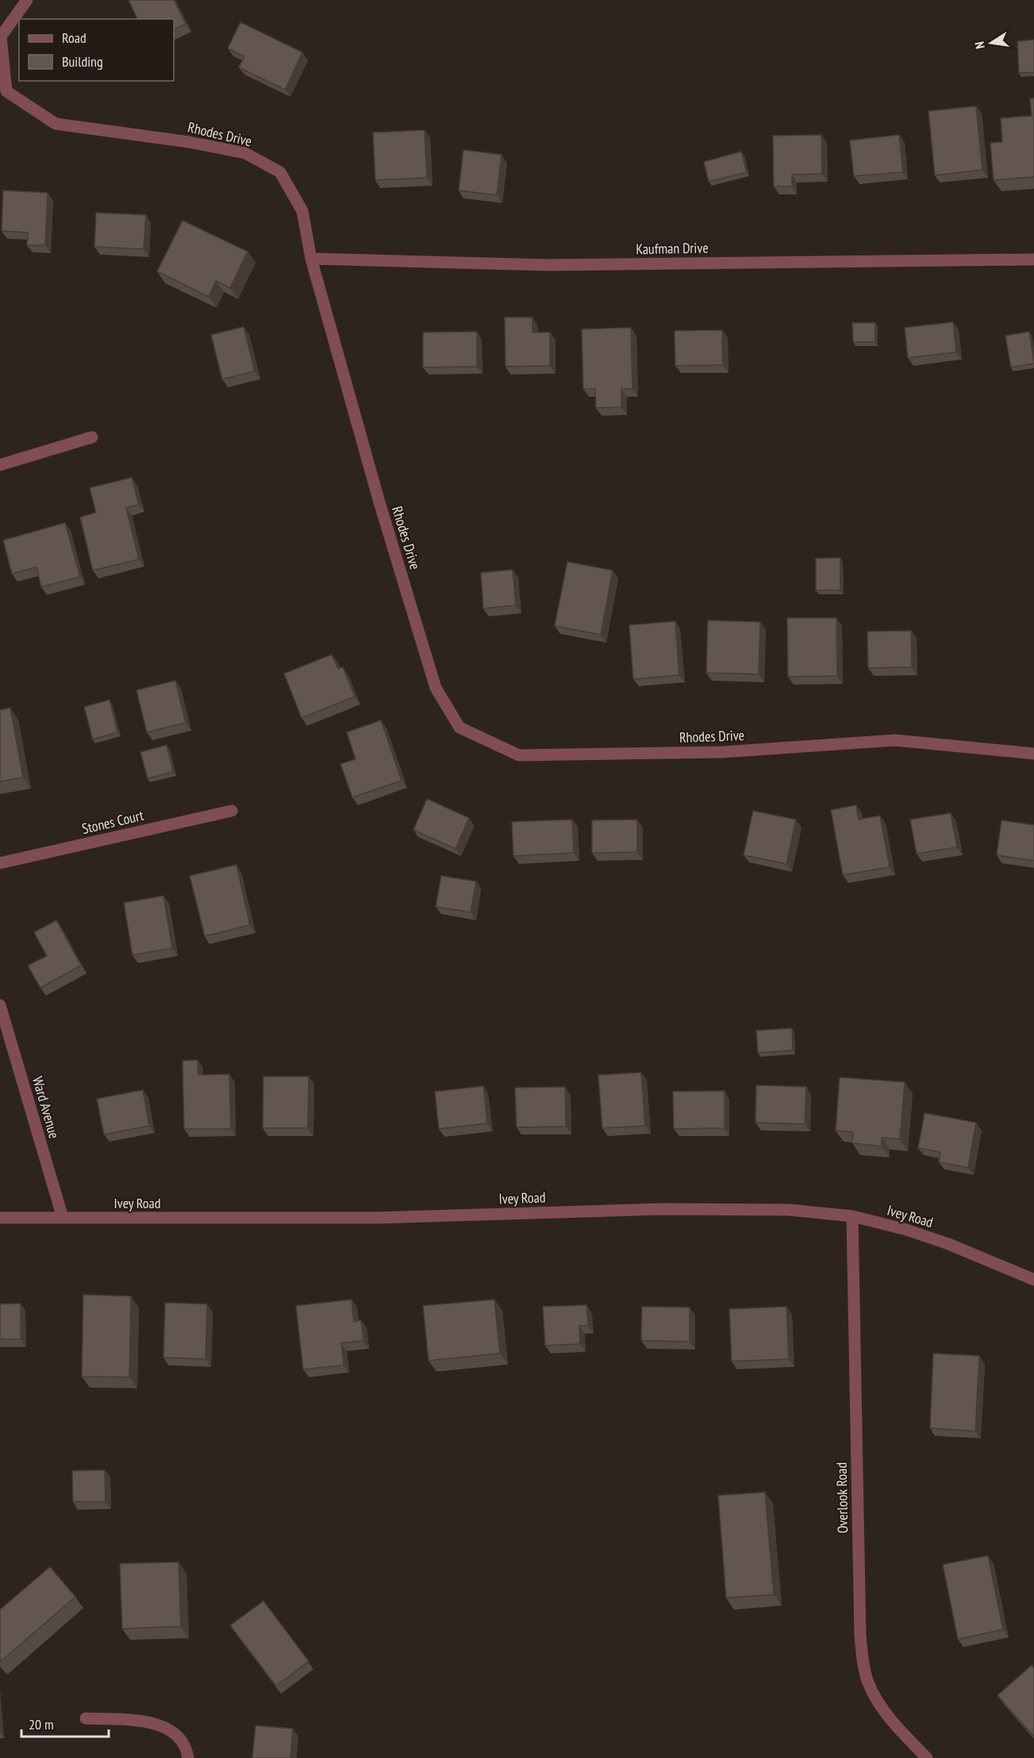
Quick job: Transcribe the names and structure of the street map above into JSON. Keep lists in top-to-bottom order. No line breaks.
{"streets":{"street":["Rhodes Drive","Kaufman Drive","Stones Court","Ward Avenue","Ivey Road","Overlook Road"]},"crossings":[["Rhodes Drive","Kaufman Drive"],["Ward Avenue","Ivey Road"],["Ivey Road","Overlook Road"]],"legend":["Road","Building"],"scale_bar":"20 m","north":"left"}
